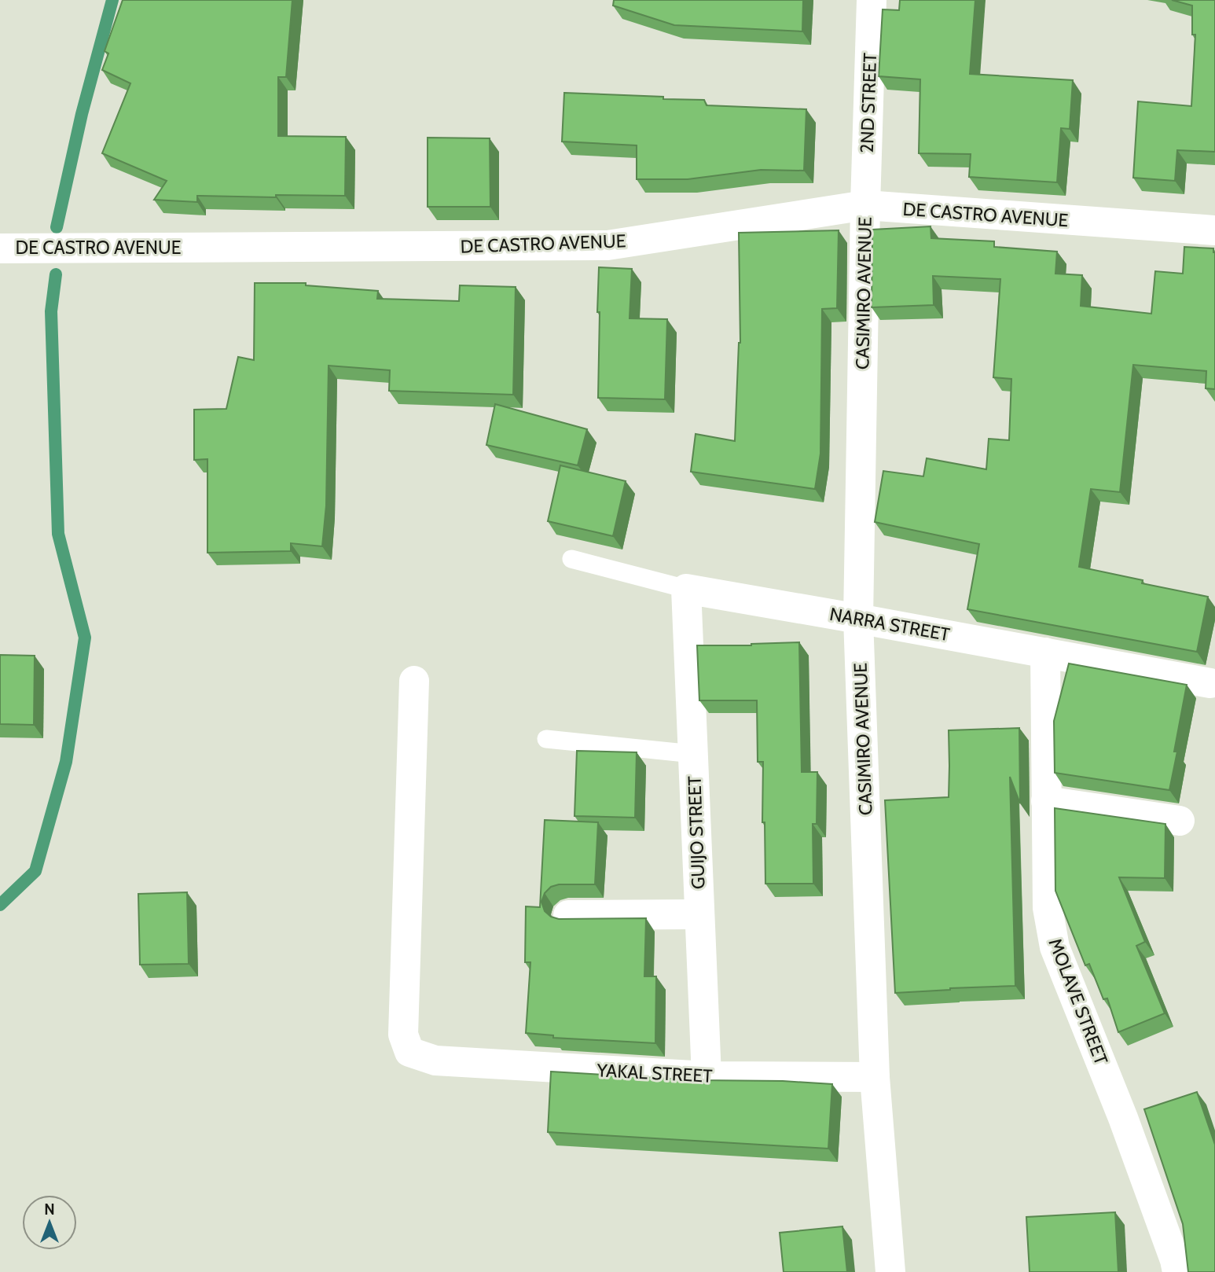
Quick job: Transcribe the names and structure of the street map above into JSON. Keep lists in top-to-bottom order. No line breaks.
{"streets":{"street":["2ND STREET","DE CASTRO AVENUE","CASIMIRO AVENUE","NARRA STREET","GUIJO STREET","MOLAVE STREET","YAKAL STREET"]},"crossings":[["2ND STREET","DE CASTRO AVENUE"],["2ND STREET","CASIMIRO AVENUE"],["DE CASTRO AVENUE","CASIMIRO AVENUE"],["CASIMIRO AVENUE","NARRA STREET"],["CASIMIRO AVENUE","YAKAL STREET"],["NARRA STREET","GUIJO STREET"],["NARRA STREET","MOLAVE STREET"],["GUIJO STREET","YAKAL STREET"]],"north":"top"}
